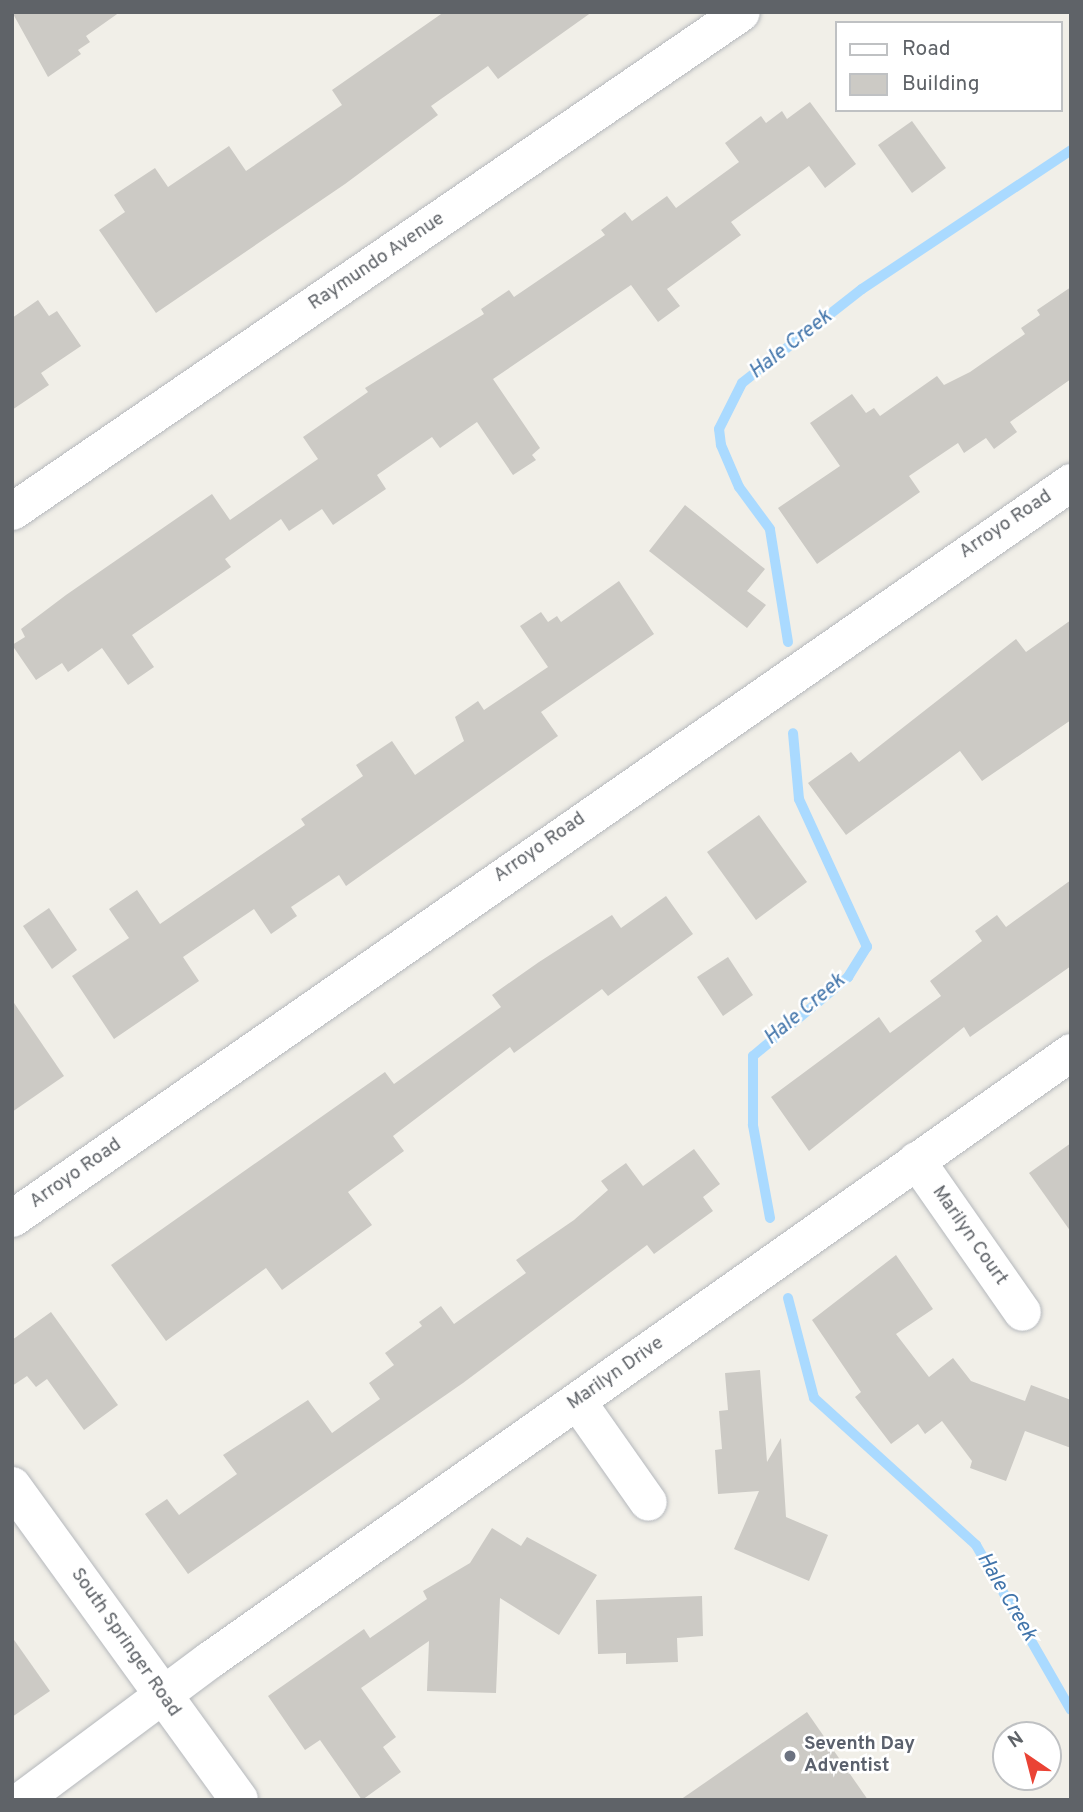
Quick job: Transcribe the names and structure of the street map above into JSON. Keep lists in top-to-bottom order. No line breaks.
{"streets":{"street":["Raymundo Avenue","Arroyo Road","Marilyn Court","Marilyn Drive","South Springer Road"]},"crossings":[["Marilyn Court","Marilyn Drive"],["Marilyn Drive","South Springer Road"]],"water":["Hale Creek"],"places":["Seventh Day Adventist"],"legend":["Road","Building"],"north":"top left"}
